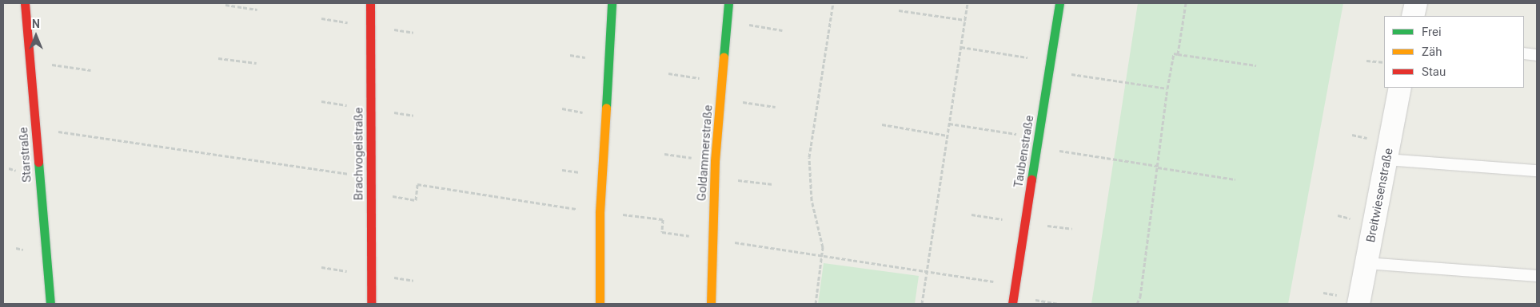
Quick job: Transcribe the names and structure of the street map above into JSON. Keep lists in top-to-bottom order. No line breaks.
{"streets":{"street":["Taubenstraße","Goldammerstraße","Brachvogelstraße","Starstraße","Breitwiesenstraße"]},"legend":["Frei","Zäh","Stau"],"north":"top"}
